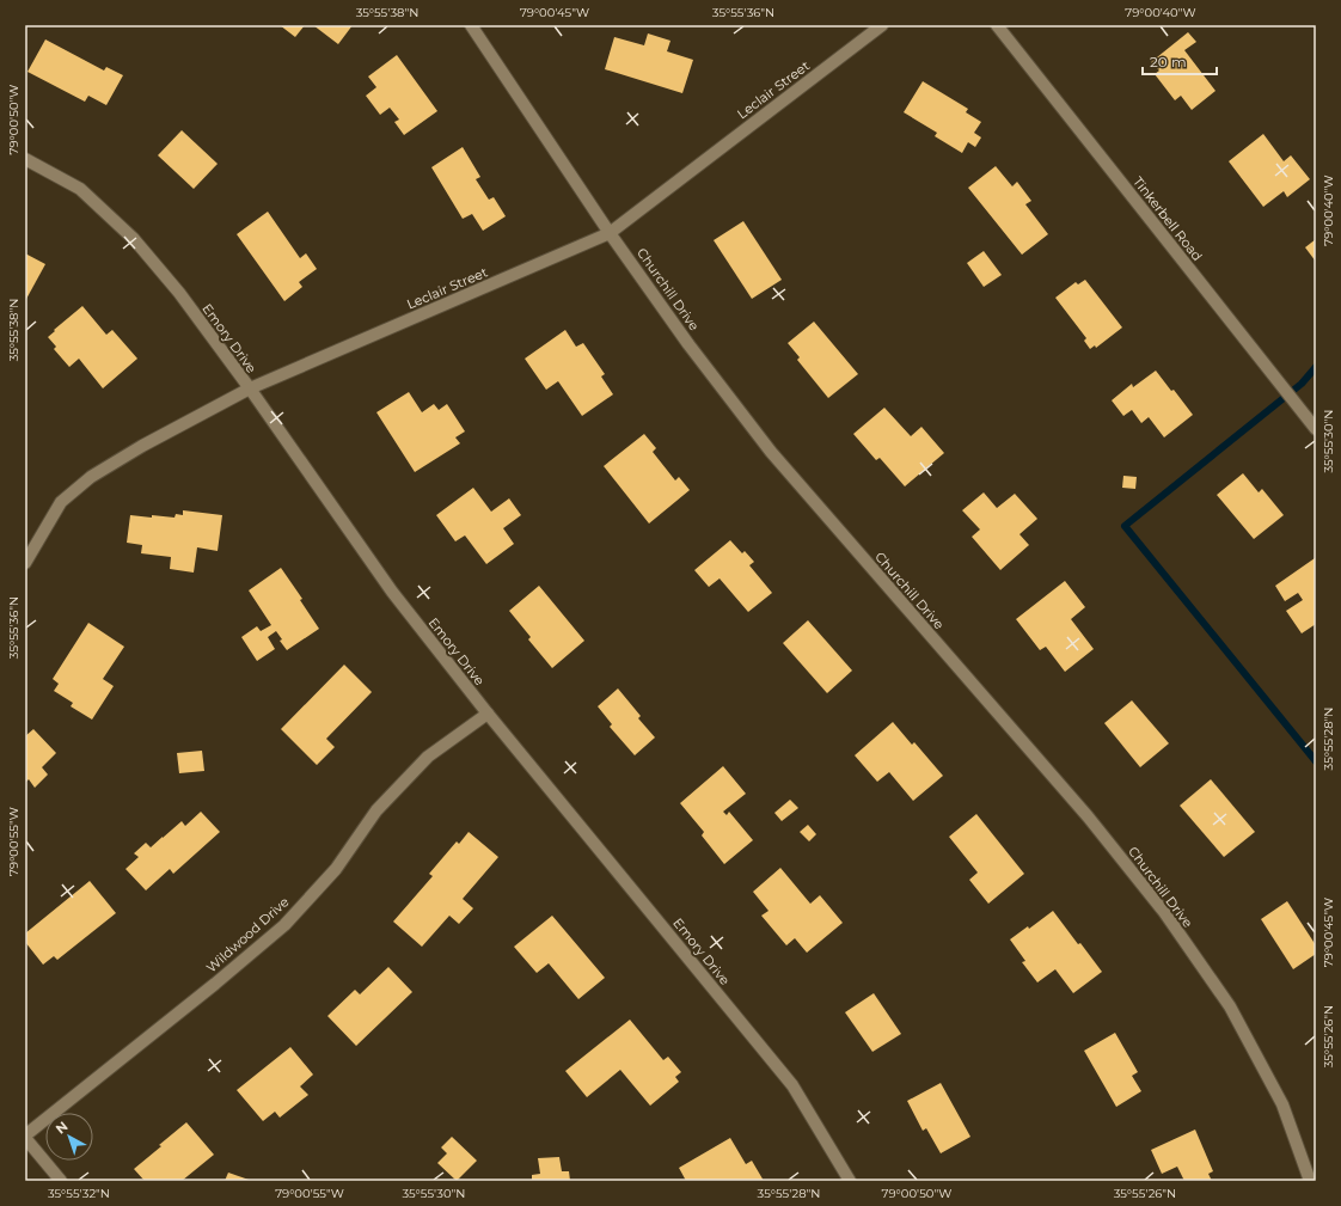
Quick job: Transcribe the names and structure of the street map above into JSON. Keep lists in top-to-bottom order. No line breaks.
{"streets":{"street":["Leclair Street","Tinkerbell Road","Churchill Drive","Emory Drive","Wildwood Drive"]},"crossings":[["Leclair Street","Churchill Drive"],["Leclair Street","Emory Drive"],["Emory Drive","Wildwood Drive"]],"scale_bar":"20 m","north":"top left","coordinates":["35°55'38\"N","79°00'45\"W","35°55'36\"N","79°00'40\"W","79°00'50\"W","35°55'30\"N","35°55'28\"N","79°00'55\"W","35°55'26\"N","35°55'32\"N"]}
